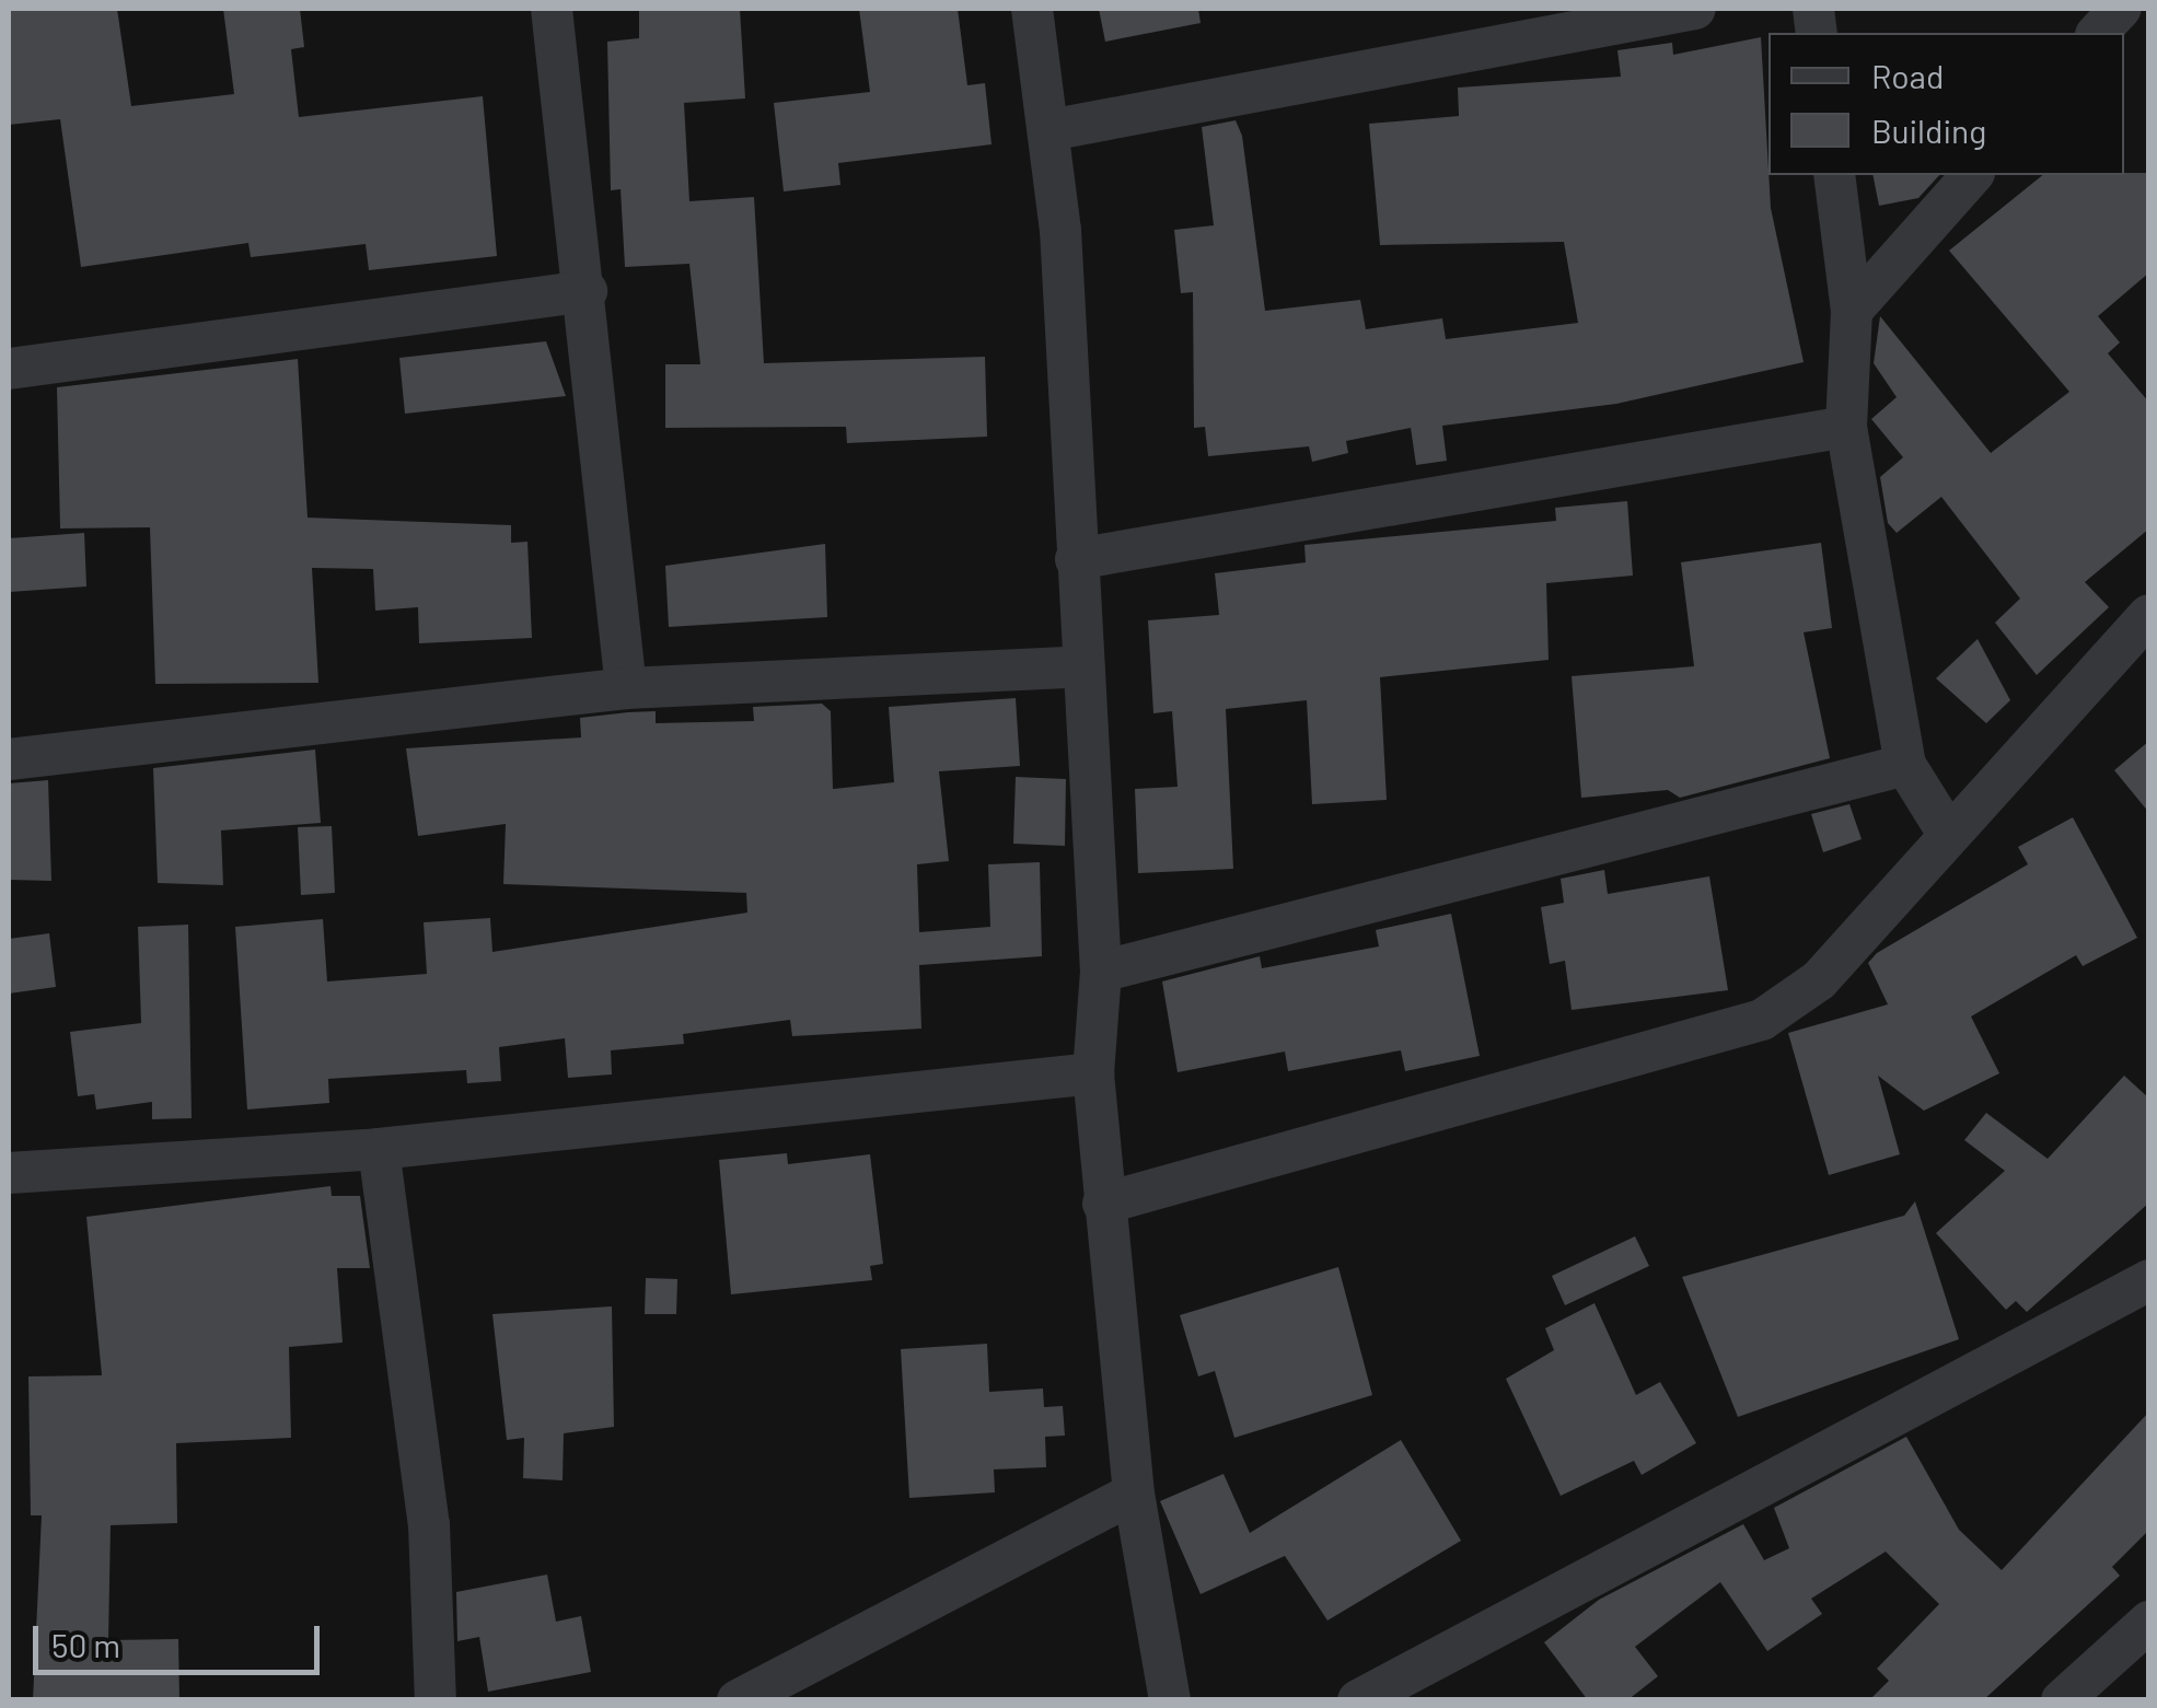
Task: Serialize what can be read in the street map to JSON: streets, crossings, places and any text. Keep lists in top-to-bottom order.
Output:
{
  "legend": ["Road", "Building"],
  "scale_bar": "50 m"
}
